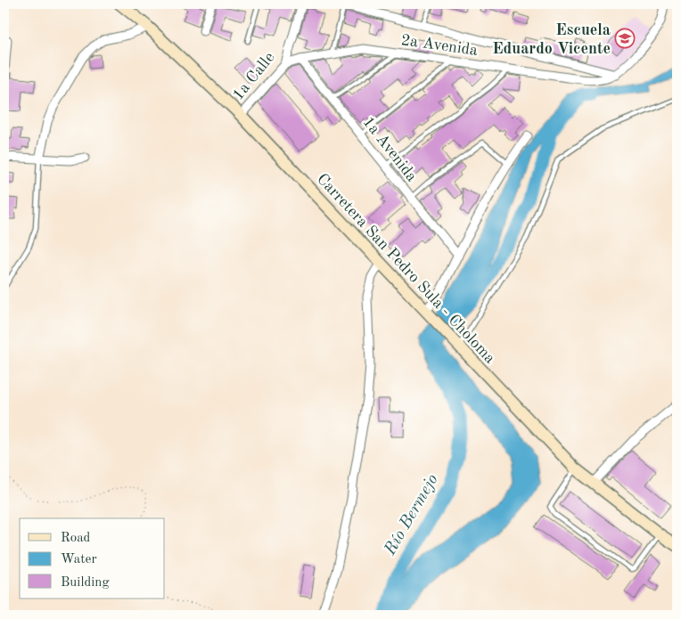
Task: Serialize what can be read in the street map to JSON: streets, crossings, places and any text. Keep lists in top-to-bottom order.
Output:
{
  "streets": {
    "main road": ["Carretera San Pedro Sula - Choloma"],
    "street": ["2a Avenida", "1a Calle", "1a Avenida"]
  },
  "crossings": [
    ["2a Avenida", "1a Calle"],
    ["2a Avenida", "1a Avenida"],
    ["1a Calle", "Carretera San Pedro Sula - Choloma"]
  ],
  "water": ["Río Bermejo"],
  "places": {
    "school or university": ["Escuela Eduardo Vicente"]
  },
  "legend": ["Road", "Water", "Building"]
}
